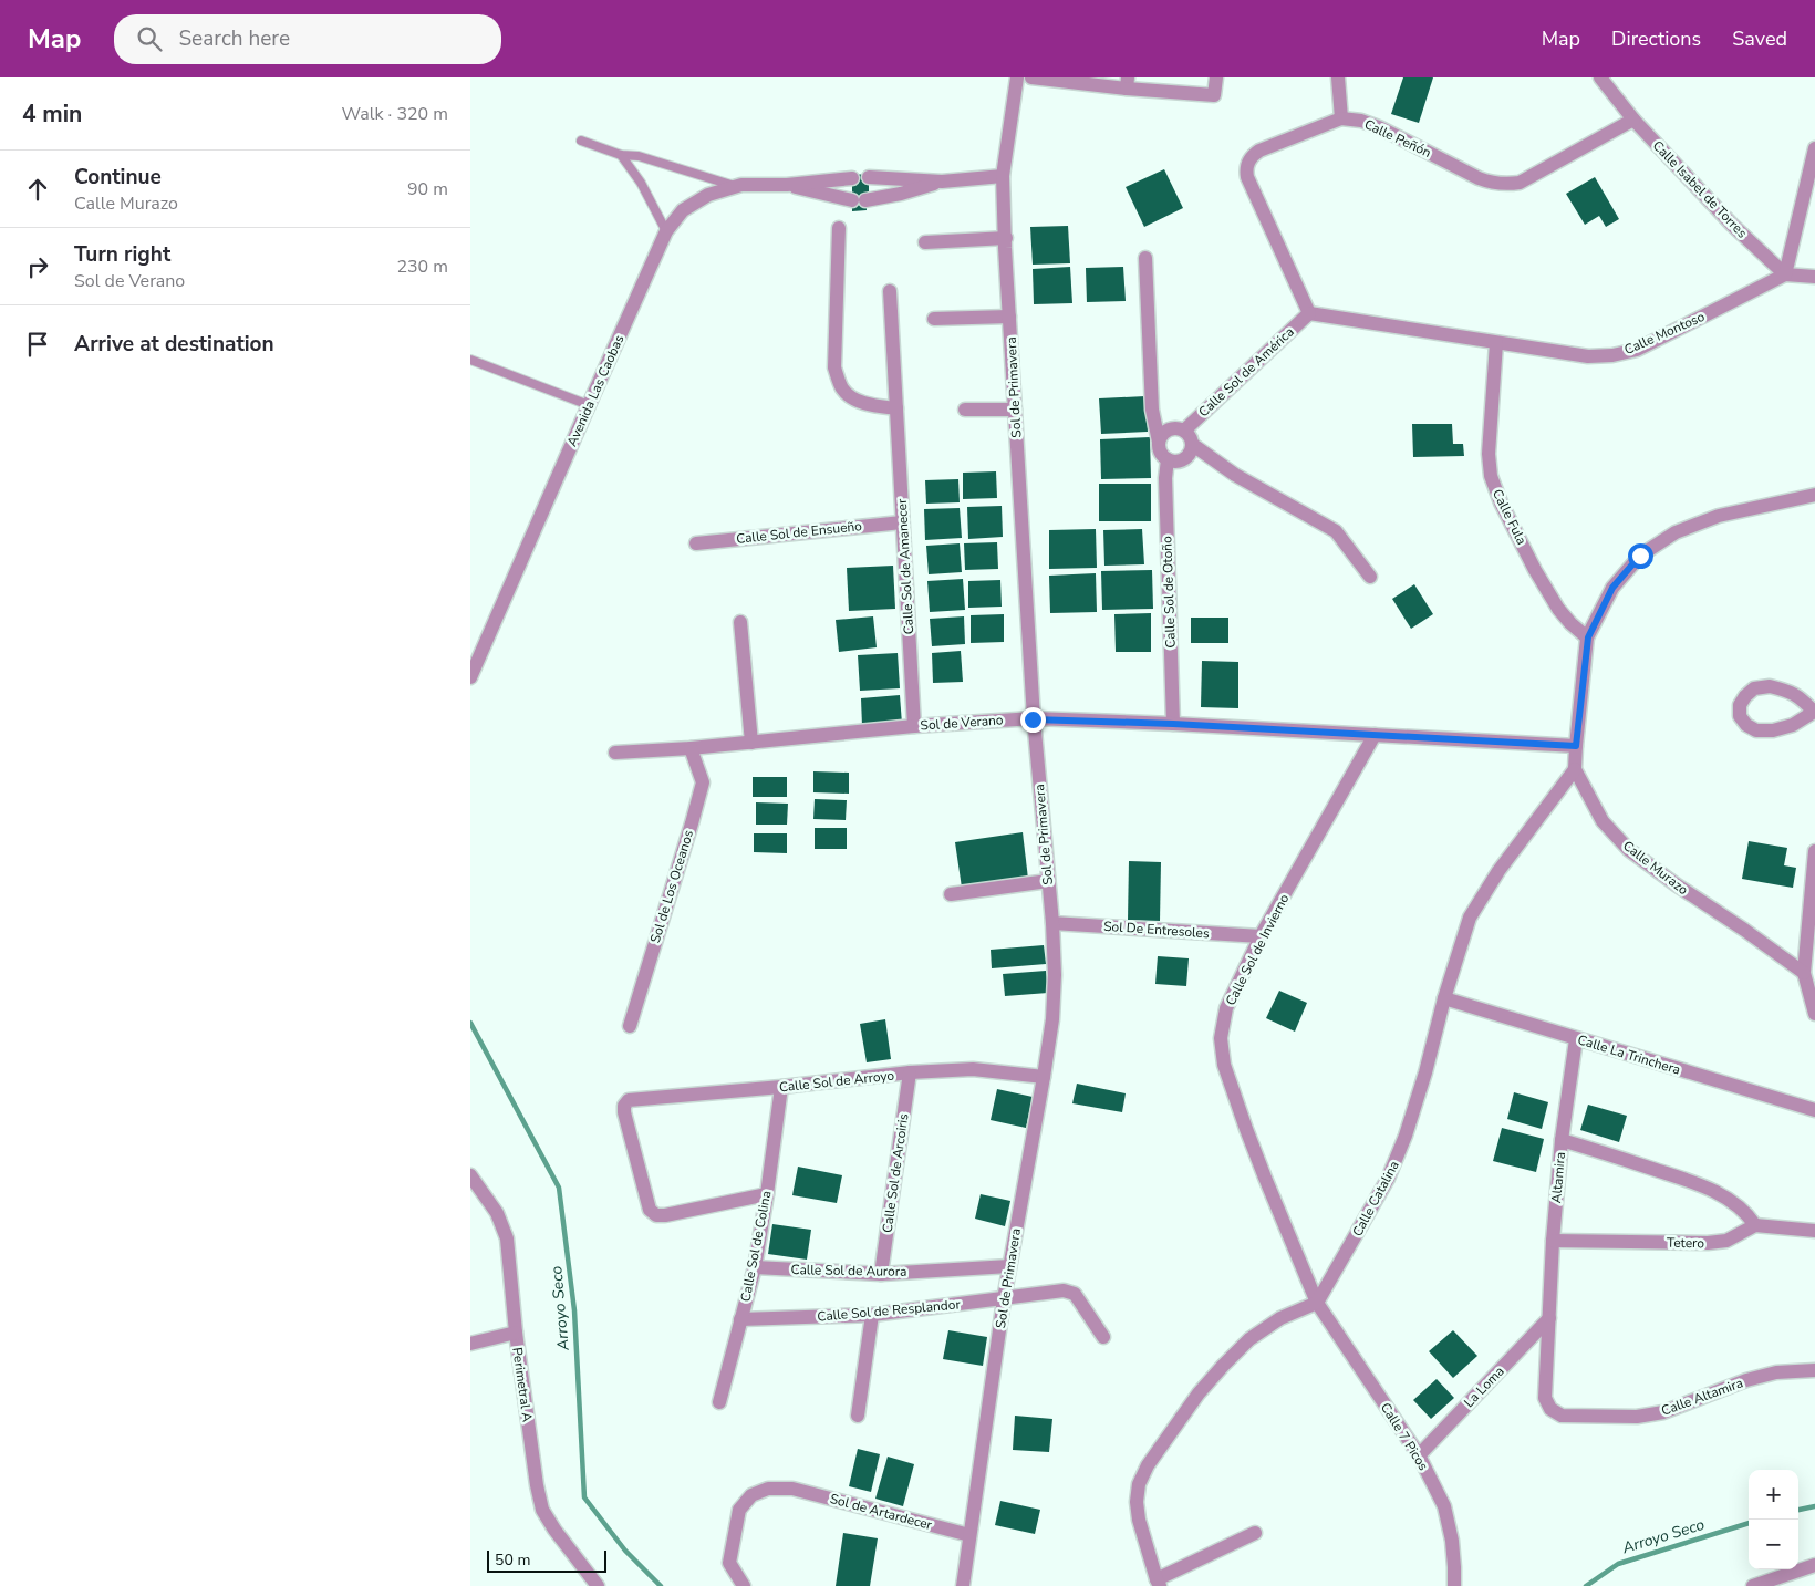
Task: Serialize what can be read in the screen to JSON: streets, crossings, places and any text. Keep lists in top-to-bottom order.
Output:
{
  "streets": {
    "street": [
      "Calle Peñón",
      "Calle Isabel de Torres",
      "Calle Montoso",
      "Calle Sol de América",
      "Sol de Primavera",
      "Avenida Las Caobas",
      "Calle Fula",
      "Calle Sol de Ensueño",
      "Calle Sol de Amanecer",
      "Calle Sol de Otoño",
      "Sol de Verano",
      "Calle Murazo",
      "Sol de Los Oceanos",
      "Sol De Entresoles",
      "Calle Sol de Invierno",
      "Calle La Trinchera",
      "Calle Sol de Arroyo",
      "Calle Sol de Arcoiris",
      "Altamira",
      "Calle Catalina",
      "Tetero",
      "Calle Sol de Colina",
      "Calle Sol de Aurora",
      "Calle Sol de Resplandor",
      "Perimetral A",
      "La Loma",
      "Calle Altamira",
      "Calle 7 Picos",
      "Sol de Artardecer"
    ]
  },
  "crossings": [
    ["Calle Peñón", "Calle Isabel de Torres"],
    ["Calle Isabel de Torres", "Calle Montoso"],
    ["Calle Montoso", "Calle Sol de América"],
    ["Calle Montoso", "Calle Fula"],
    ["Calle Sol de América", "Calle Sol de Otoño"],
    ["Sol de Primavera", "Avenida Las Caobas"],
    ["Sol de Primavera", "Sol de Verano"],
    ["Sol de Primavera", "Sol De Entresoles"],
    ["Sol de Primavera", "Calle Sol de Arroyo"],
    ["Sol de Primavera", "Calle Sol de Aurora"],
    ["Sol de Primavera", "Calle Sol de Resplandor"],
    ["Sol de Primavera", "Sol de Artardecer"],
    ["Calle Sol de Ensueño", "Calle Sol de Amanecer"],
    ["Calle Sol de Amanecer", "Sol de Verano"],
    ["Calle Sol de Otoño", "Sol de Verano"],
    ["Sol de Verano", "Sol de Los Oceanos"],
    ["Sol de Verano", "Calle Sol de Invierno"],
    ["Calle Murazo", "Calle Catalina"],
    ["Sol De Entresoles", "Calle Sol de Invierno"],
    ["Calle Sol de Invierno", "Calle Catalina"],
    ["Calle Sol de Invierno", "Calle 7 Picos"],
    ["Calle La Trinchera", "Altamira"],
    ["Calle La Trinchera", "Calle Catalina"],
    ["Calle Sol de Arroyo", "Calle Sol de Arcoiris"],
    ["Calle Sol de Arroyo", "Calle Sol de Colina"],
    ["Calle Sol de Arcoiris", "Calle Sol de Aurora"],
    ["Altamira", "Tetero"],
    ["Altamira", "La Loma"],
    ["Altamira", "Calle Altamira"],
    ["Calle Catalina", "Calle 7 Picos"],
    ["Calle Sol de Colina", "Calle Sol de Aurora"],
    ["Calle Sol de Colina", "Calle Sol de Resplandor"],
    ["La Loma", "Calle Altamira"],
    ["La Loma", "Calle 7 Picos"]
  ],
  "water": ["Arroyo Seco"],
  "scale_bar": "50 m",
  "page": {
    "header": "Map",
    "search": "Search here",
    "nav": ["Map", "Directions", "Saved"],
    "heading": ["4 min", "Walk · 320 m"],
    "list": [
      ["Continue", "Calle Murazo", "90 m"],
      ["Turn right", "Sol de Verano", "230 m"],
      "Arrive at destination"
    ],
    "map_buttons": ["+", "−"],
    "scale": "50 m"
  }
}
